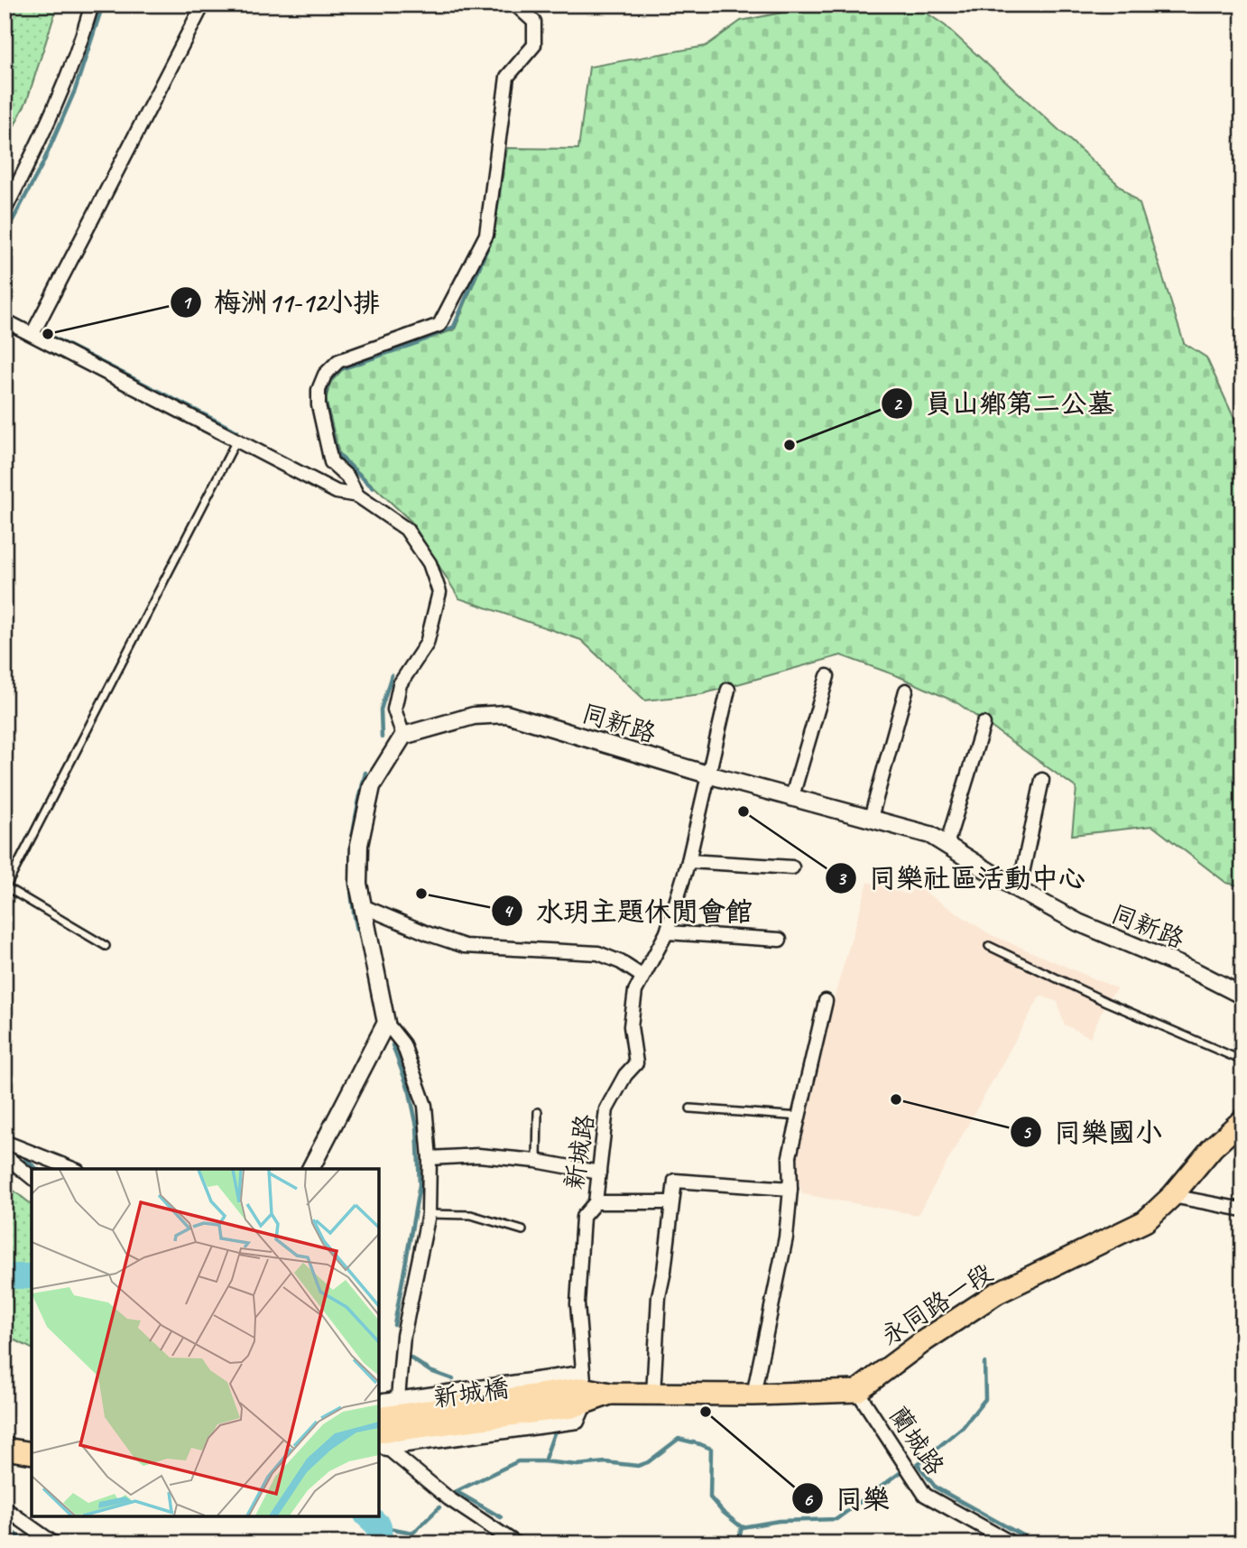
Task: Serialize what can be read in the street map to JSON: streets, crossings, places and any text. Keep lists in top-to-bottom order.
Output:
{
  "streets": {
    "main road": ["永同路一段", "新城橋"],
    "street": ["同新路", "新城路", "蘭城路"]
  },
  "crossings": [
    ["同新路", "新城路"],
    ["新城路", "新城橋"],
    ["永同路一段", "蘭城路"]
  ],
  "places": [
    "梅洲11-12小排",
    "員山鄉第二公墓",
    "同樂社區活動中心",
    "水玥主題休閒會館",
    "同樂國小",
    "同樂"
  ]
}
